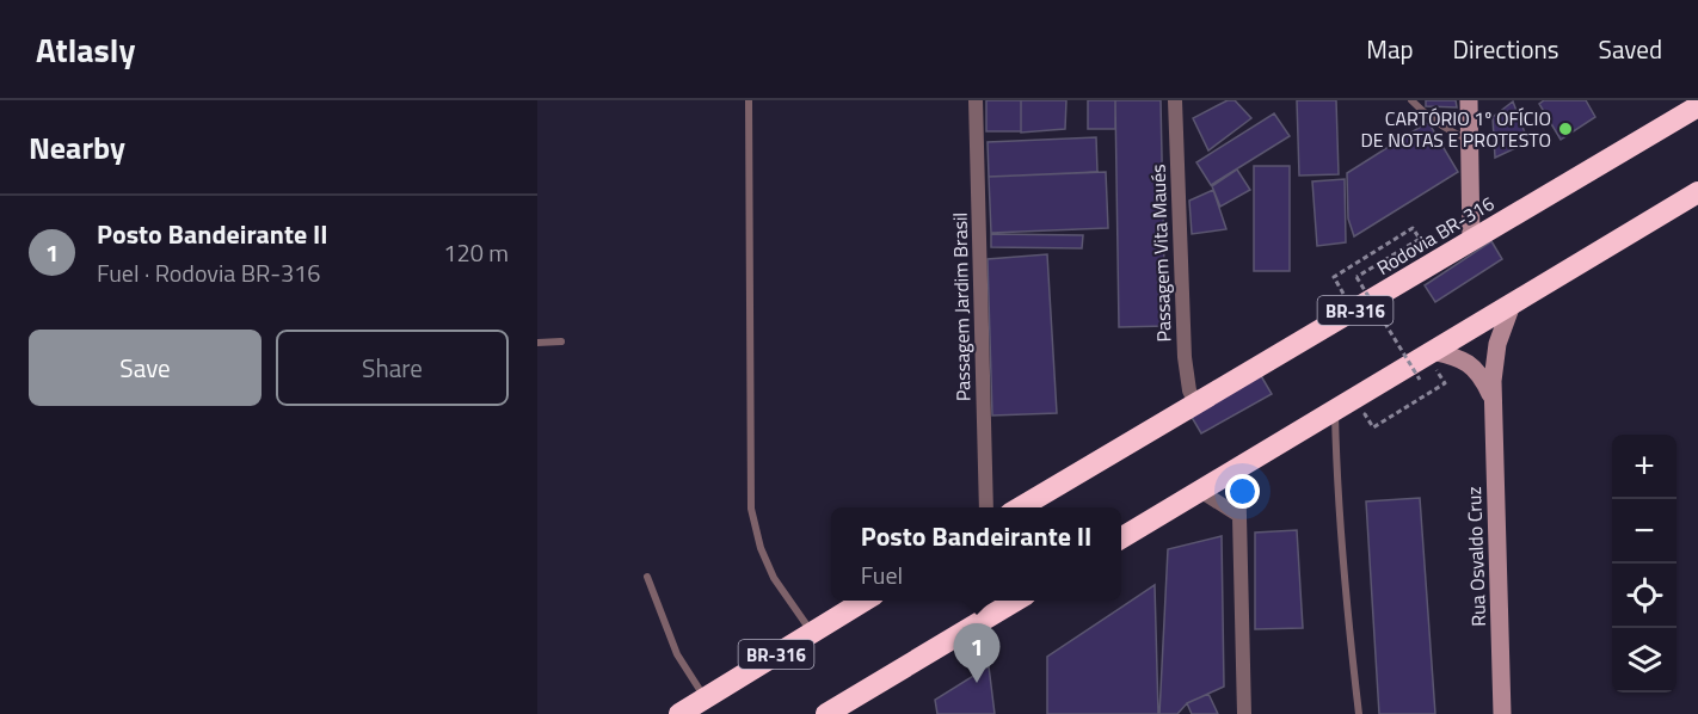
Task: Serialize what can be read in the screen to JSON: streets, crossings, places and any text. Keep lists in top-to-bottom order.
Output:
{
  "streets": {
    "highway": ["Rodovia BR-316", "BR-316"],
    "street": ["Passagem Vita Maués", "Passagem Jardim Brasil", "Rua Osvaldo Cruz"]
  },
  "crossings": [
    ["Rodovia BR-316", "Passagem Vita Maués"]
  ],
  "places": ["CARTÓRIO 1º OFÍCIO DE NOTAS E PROTESTO"],
  "page": {
    "header": "Atlasly",
    "nav": ["Map", "Directions", "Saved"],
    "heading": "Nearby",
    "list": [
      {
        "mark": "1",
        "name": "Posto Bandeirante II",
        "note": "Fuel · Rodovia BR-316",
        "value": "120 m"
      }
    ],
    "buttons": ["Save", "Share"],
    "map_buttons": ["+", "−"],
    "popup": ["Posto Bandeirante II", "Fuel"],
    "pins": "1"
  }
}
